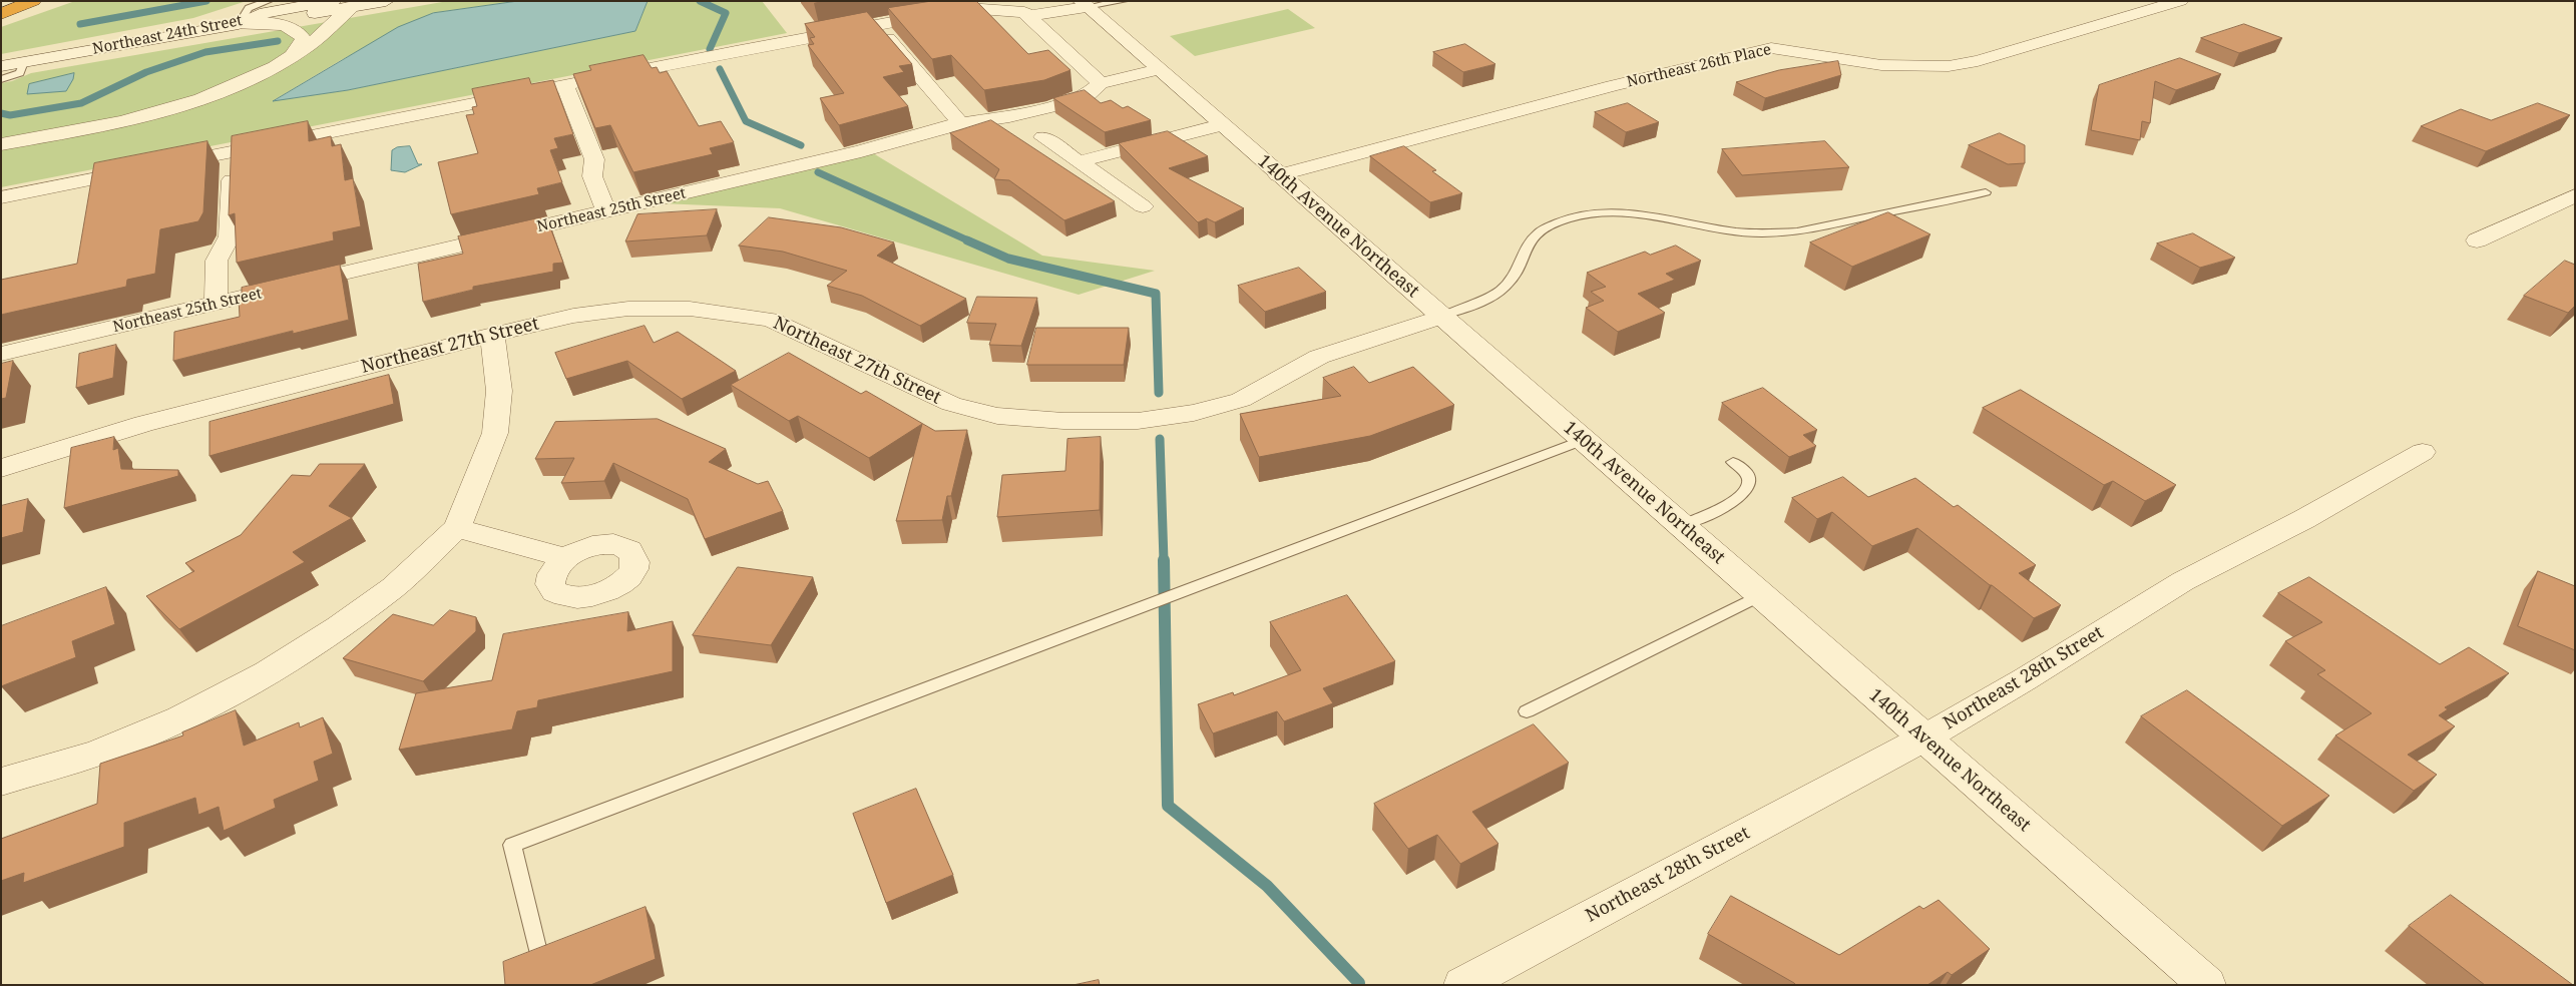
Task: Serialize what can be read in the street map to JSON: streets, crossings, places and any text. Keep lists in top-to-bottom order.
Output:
{
  "streets": {
    "street": [
      "Northeast 24th Street",
      "Northeast 26th Place",
      "Northeast 25th Street",
      "140th Avenue Northeast",
      "Northeast 27th Street",
      "Northeast 28th Street"
    ]
  },
  "crossings": [
    ["Northeast 26th Place", "140th Avenue Northeast"],
    ["Northeast 25th Street", "140th Avenue Northeast"],
    ["140th Avenue Northeast", "Northeast 27th Street"],
    ["140th Avenue Northeast", "Northeast 28th Street"]
  ]
}
